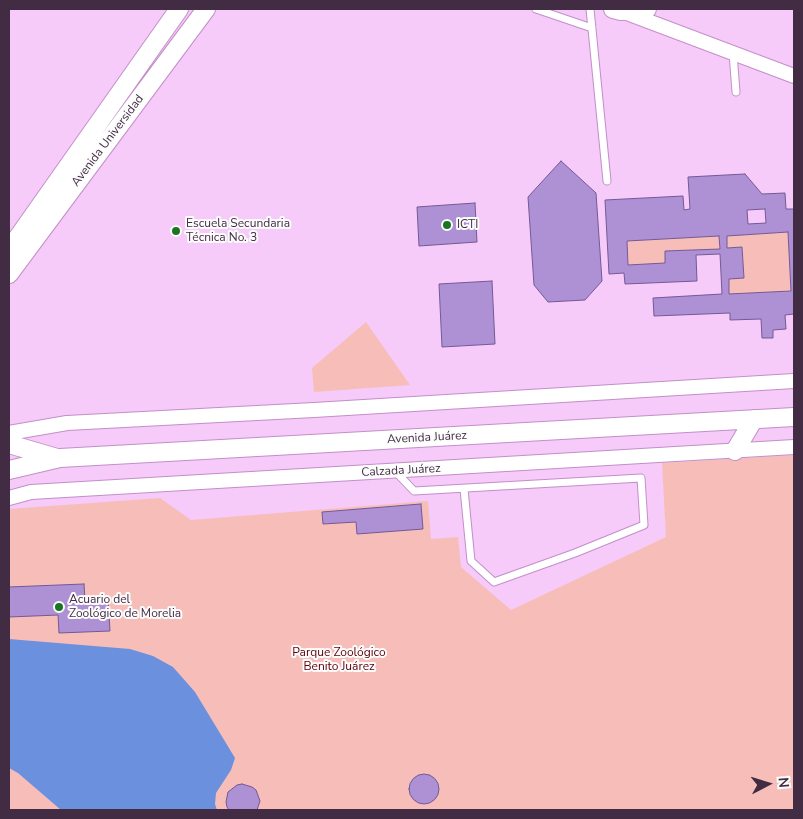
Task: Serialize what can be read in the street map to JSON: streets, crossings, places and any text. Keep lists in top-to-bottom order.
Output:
{
  "streets": {
    "street": ["Avenida Universidad", "Avenida Juárez", "Calzada Juárez"]
  },
  "parks": ["Parque Zoológico Benito Juárez"],
  "places": ["ICTI", "Escuela Secundaria Técnica No. 3", "Acuario del Zoológico de Morelia"],
  "north": "right"
}
